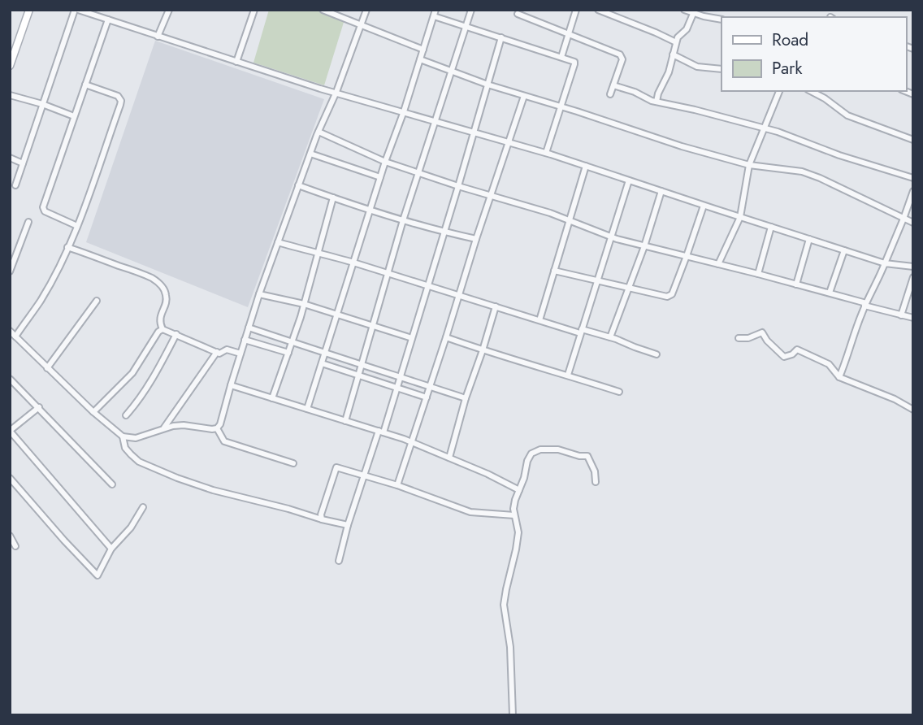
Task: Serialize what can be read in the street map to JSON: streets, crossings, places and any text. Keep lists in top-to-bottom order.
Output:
{
  "legend": ["Road", "Park"]
}
